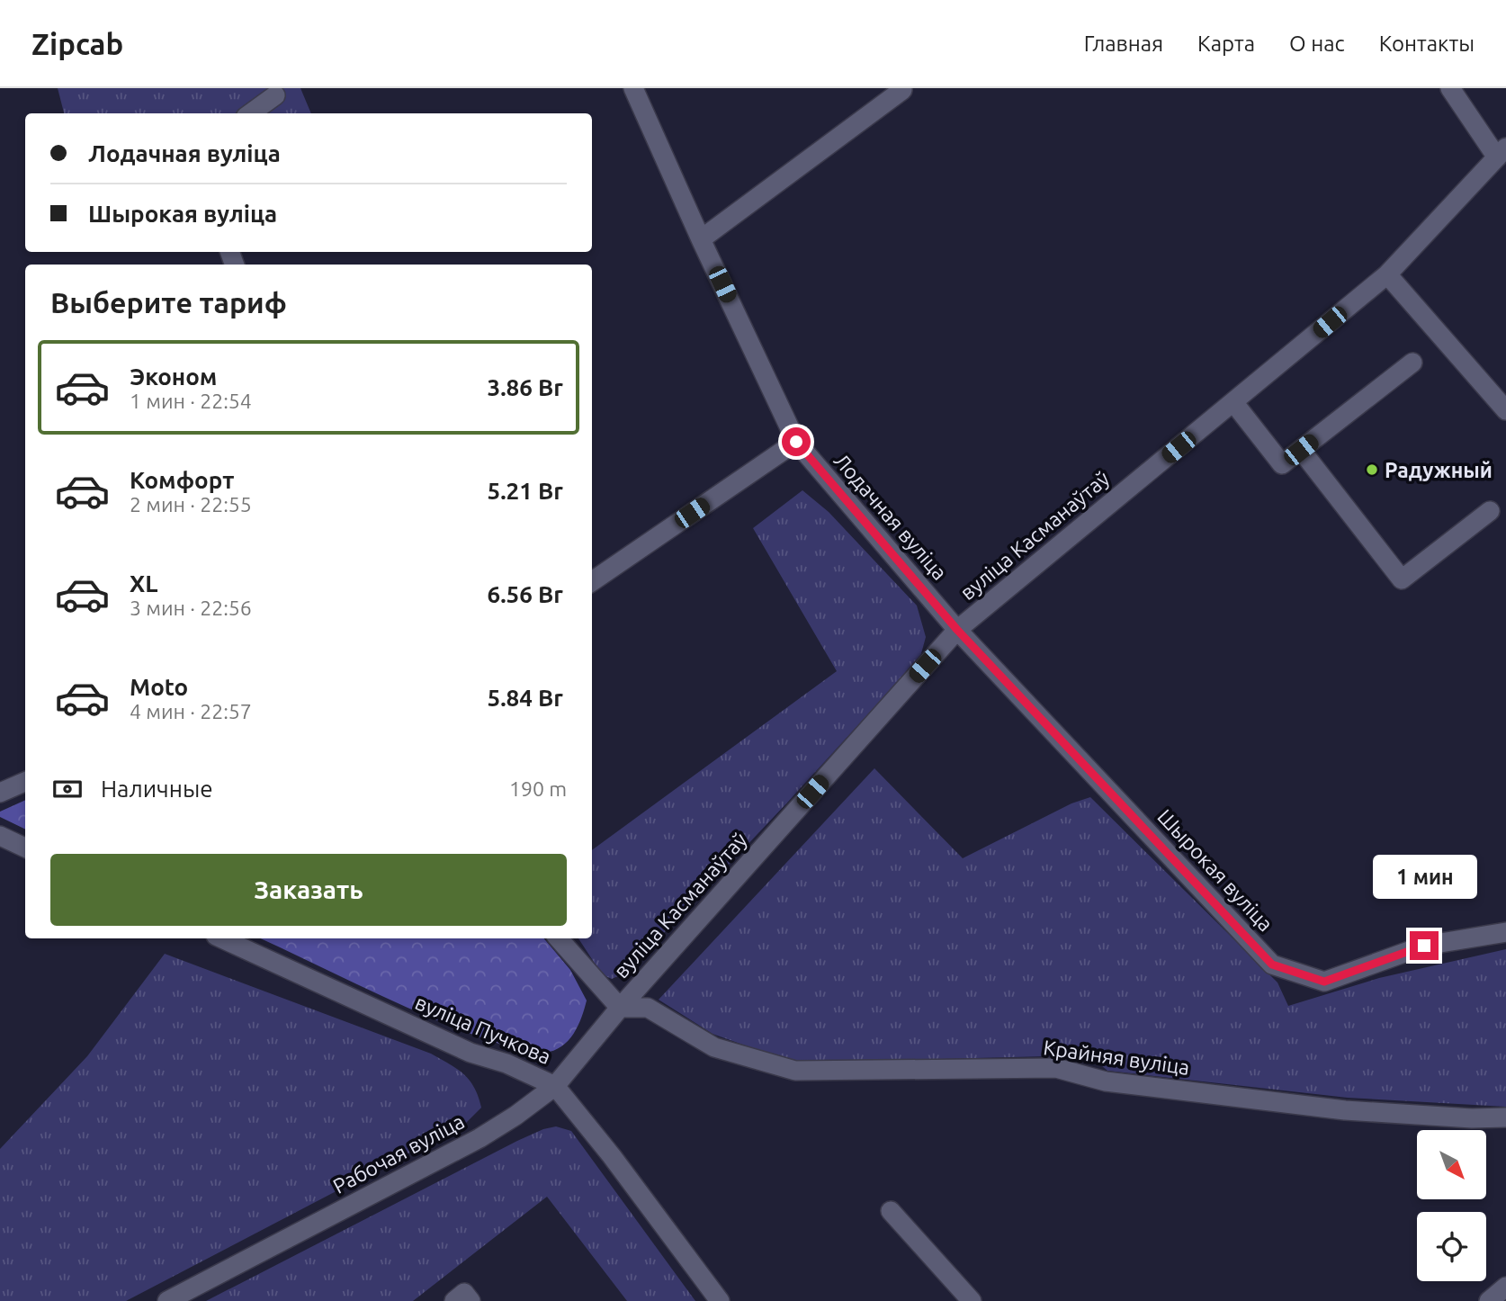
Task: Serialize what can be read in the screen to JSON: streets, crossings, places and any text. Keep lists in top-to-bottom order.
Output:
{
  "streets": {
    "street": [
      "Лодачная вуліца",
      "вуліца Касманаўтаў",
      "Шырокая вуліца",
      "вуліца Пучкова",
      "Крайняя вуліца",
      "Рабочая вуліца"
    ]
  },
  "crossings": [
    ["Лодачная вуліца", "вуліца Касманаўтаў"],
    ["Лодачная вуліца", "Шырокая вуліца"],
    ["вуліца Касманаўтаў", "Шырокая вуліца"],
    ["вуліца Касманаўтаў", "Крайняя вуліца"],
    ["вуліца Касманаўтаў", "Рабочая вуліца"],
    ["вуліца Пучкова", "Рабочая вуліца"],
    ["Крайняя вуліца", "Рабочая вуліца"]
  ],
  "places": ["Радужный"],
  "north": "bottom right",
  "page": {
    "header": "Zipcab",
    "nav": [
      "Главная",
      "Карта",
      "О нас",
      "Контакты"
    ],
    "banner": ["Лодачная вуліца", "Шырокая вуліца"],
    "heading": "Выберите тариф",
    "list": [
      {
        "name": "Эконом",
        "note": "1 мин · 22:54",
        "value": "3.86 Br"
      },
      {
        "name": "Комфорт",
        "note": "2 мин · 22:55",
        "value": "5.21 Br"
      },
      {
        "name": "XL",
        "note": "3 мин · 22:56",
        "value": "6.56 Br"
      },
      {
        "name": "Moto",
        "note": "4 мин · 22:57",
        "value": "5.84 Br"
      }
    ],
    "pay": ["Наличные", "190 m"],
    "buttons": "Заказать",
    "bubble": "1 мин"
  }
}
